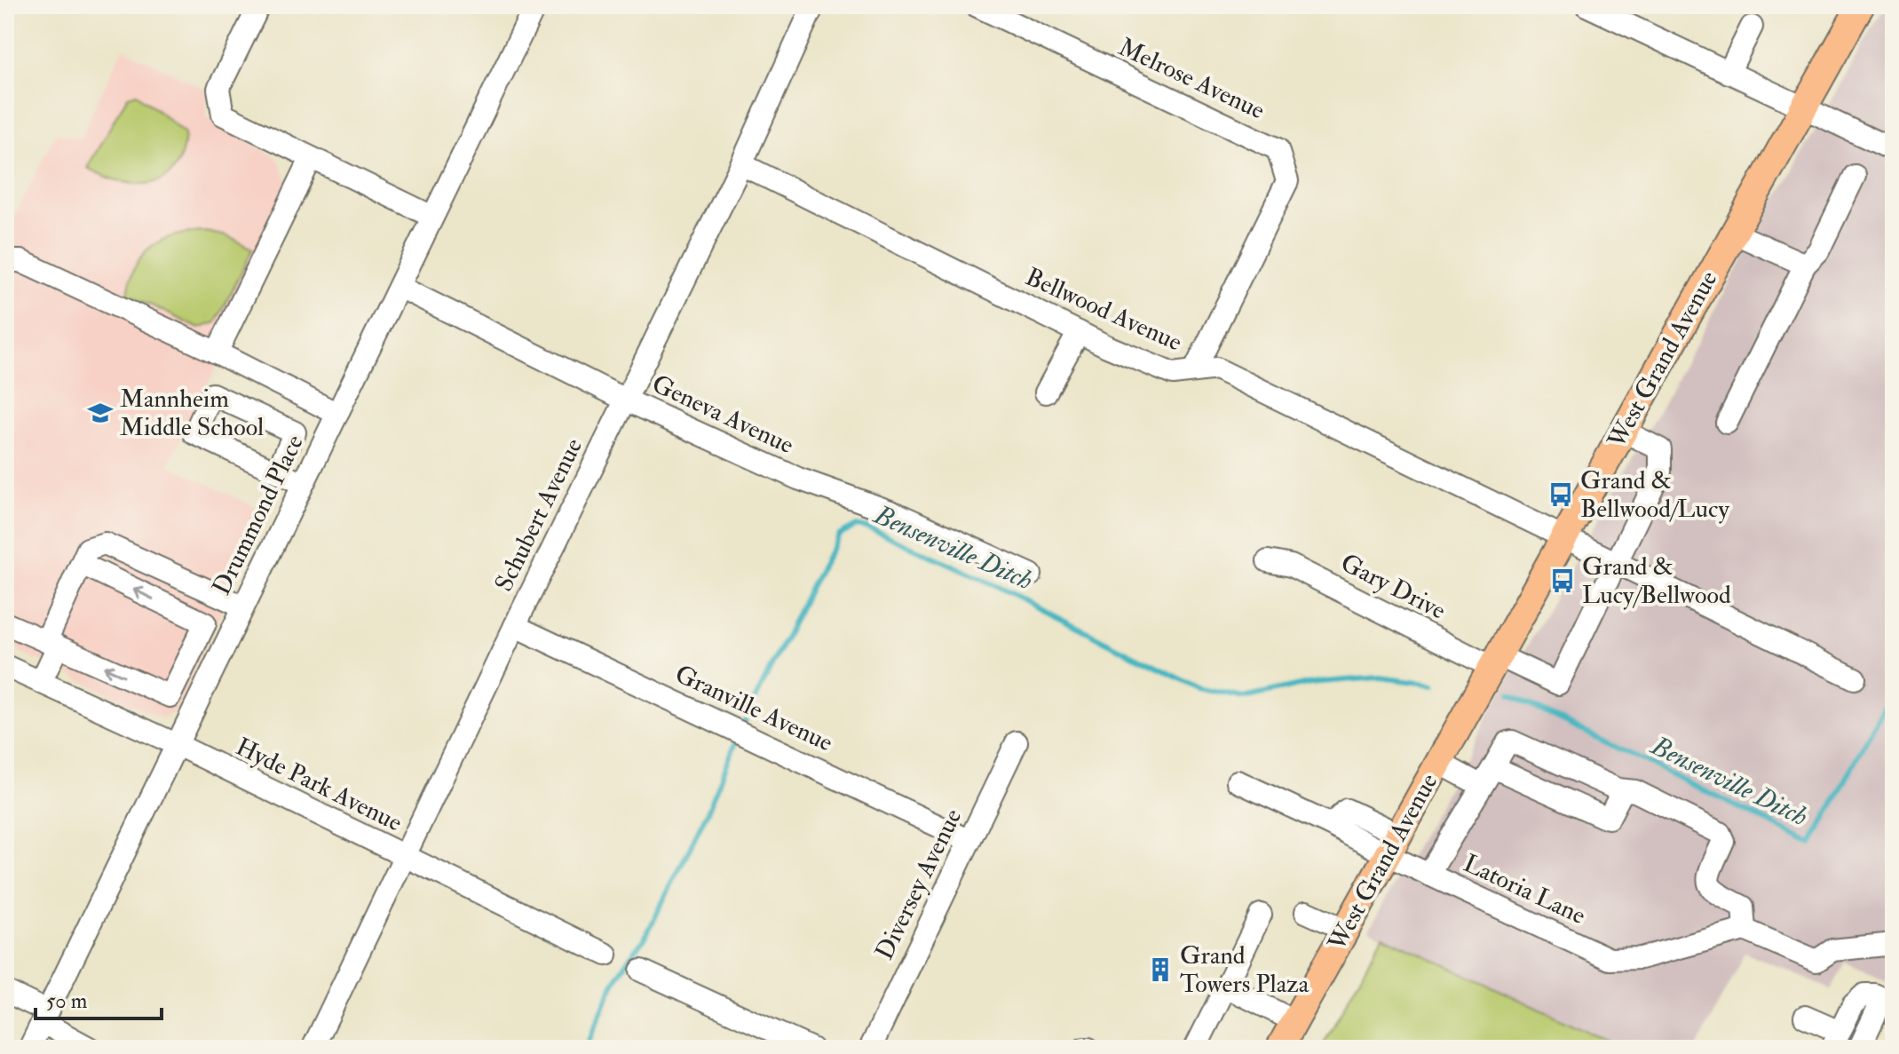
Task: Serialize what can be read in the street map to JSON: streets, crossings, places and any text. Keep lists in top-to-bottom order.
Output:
{
  "streets": {
    "main road": ["West Grand Avenue"],
    "street": [
      "Melrose Avenue",
      "Bellwood Avenue",
      "Geneva Avenue",
      "Drummond Place",
      "Schubert Avenue",
      "Gary Drive",
      "Granville Avenue",
      "Hyde Park Avenue",
      "Diversey Avenue",
      "Latoria Lane"
    ]
  },
  "crossings": [
    ["Melrose Avenue", "Bellwood Avenue"],
    ["Bellwood Avenue", "West Grand Avenue"],
    ["Bellwood Avenue", "Schubert Avenue"],
    ["Bellwood Avenue", "Gary Drive"],
    ["West Grand Avenue", "Gary Drive"],
    ["West Grand Avenue", "Latoria Lane"],
    ["Geneva Avenue", "Drummond Place"],
    ["Geneva Avenue", "Schubert Avenue"],
    ["Drummond Place", "Hyde Park Avenue"],
    ["Schubert Avenue", "Granville Avenue"],
    ["Schubert Avenue", "Hyde Park Avenue"],
    ["Granville Avenue", "Diversey Avenue"]
  ],
  "water": ["Bensenville Ditch"],
  "places": {
    "school or university": ["Mannheim Middle School"],
    "bus stop": ["Grand & Bellwood/Lucy", "Grand & Lucy/Bellwood"],
    "building": ["Grand Towers Plaza"]
  },
  "scale_bar": "50 m"
}
